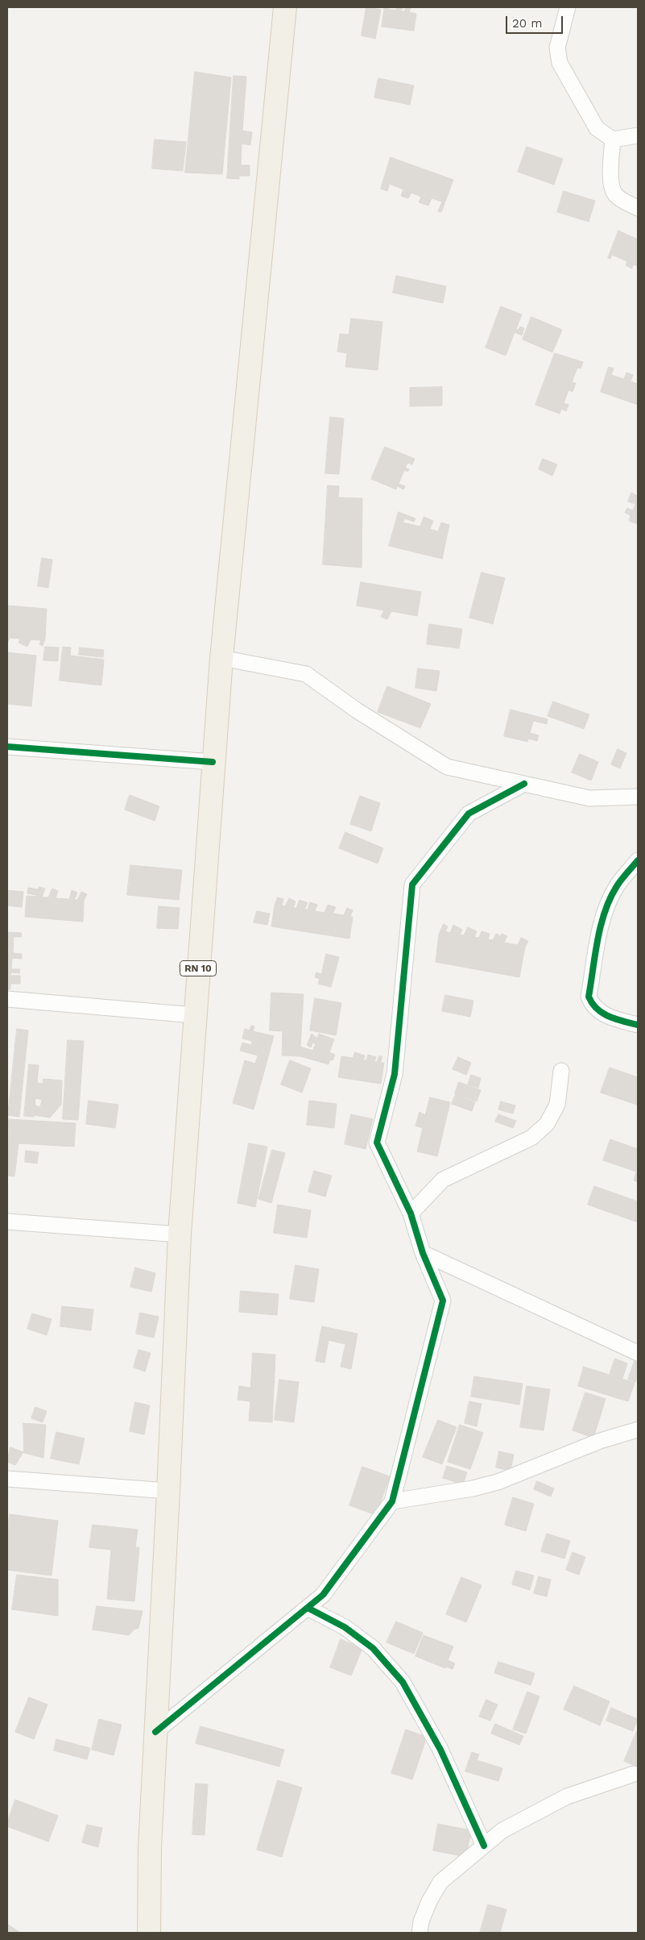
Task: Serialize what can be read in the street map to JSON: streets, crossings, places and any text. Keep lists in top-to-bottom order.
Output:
{
  "streets": {
    "main road": ["RN 10"]
  },
  "scale_bar": "20 m"
}
